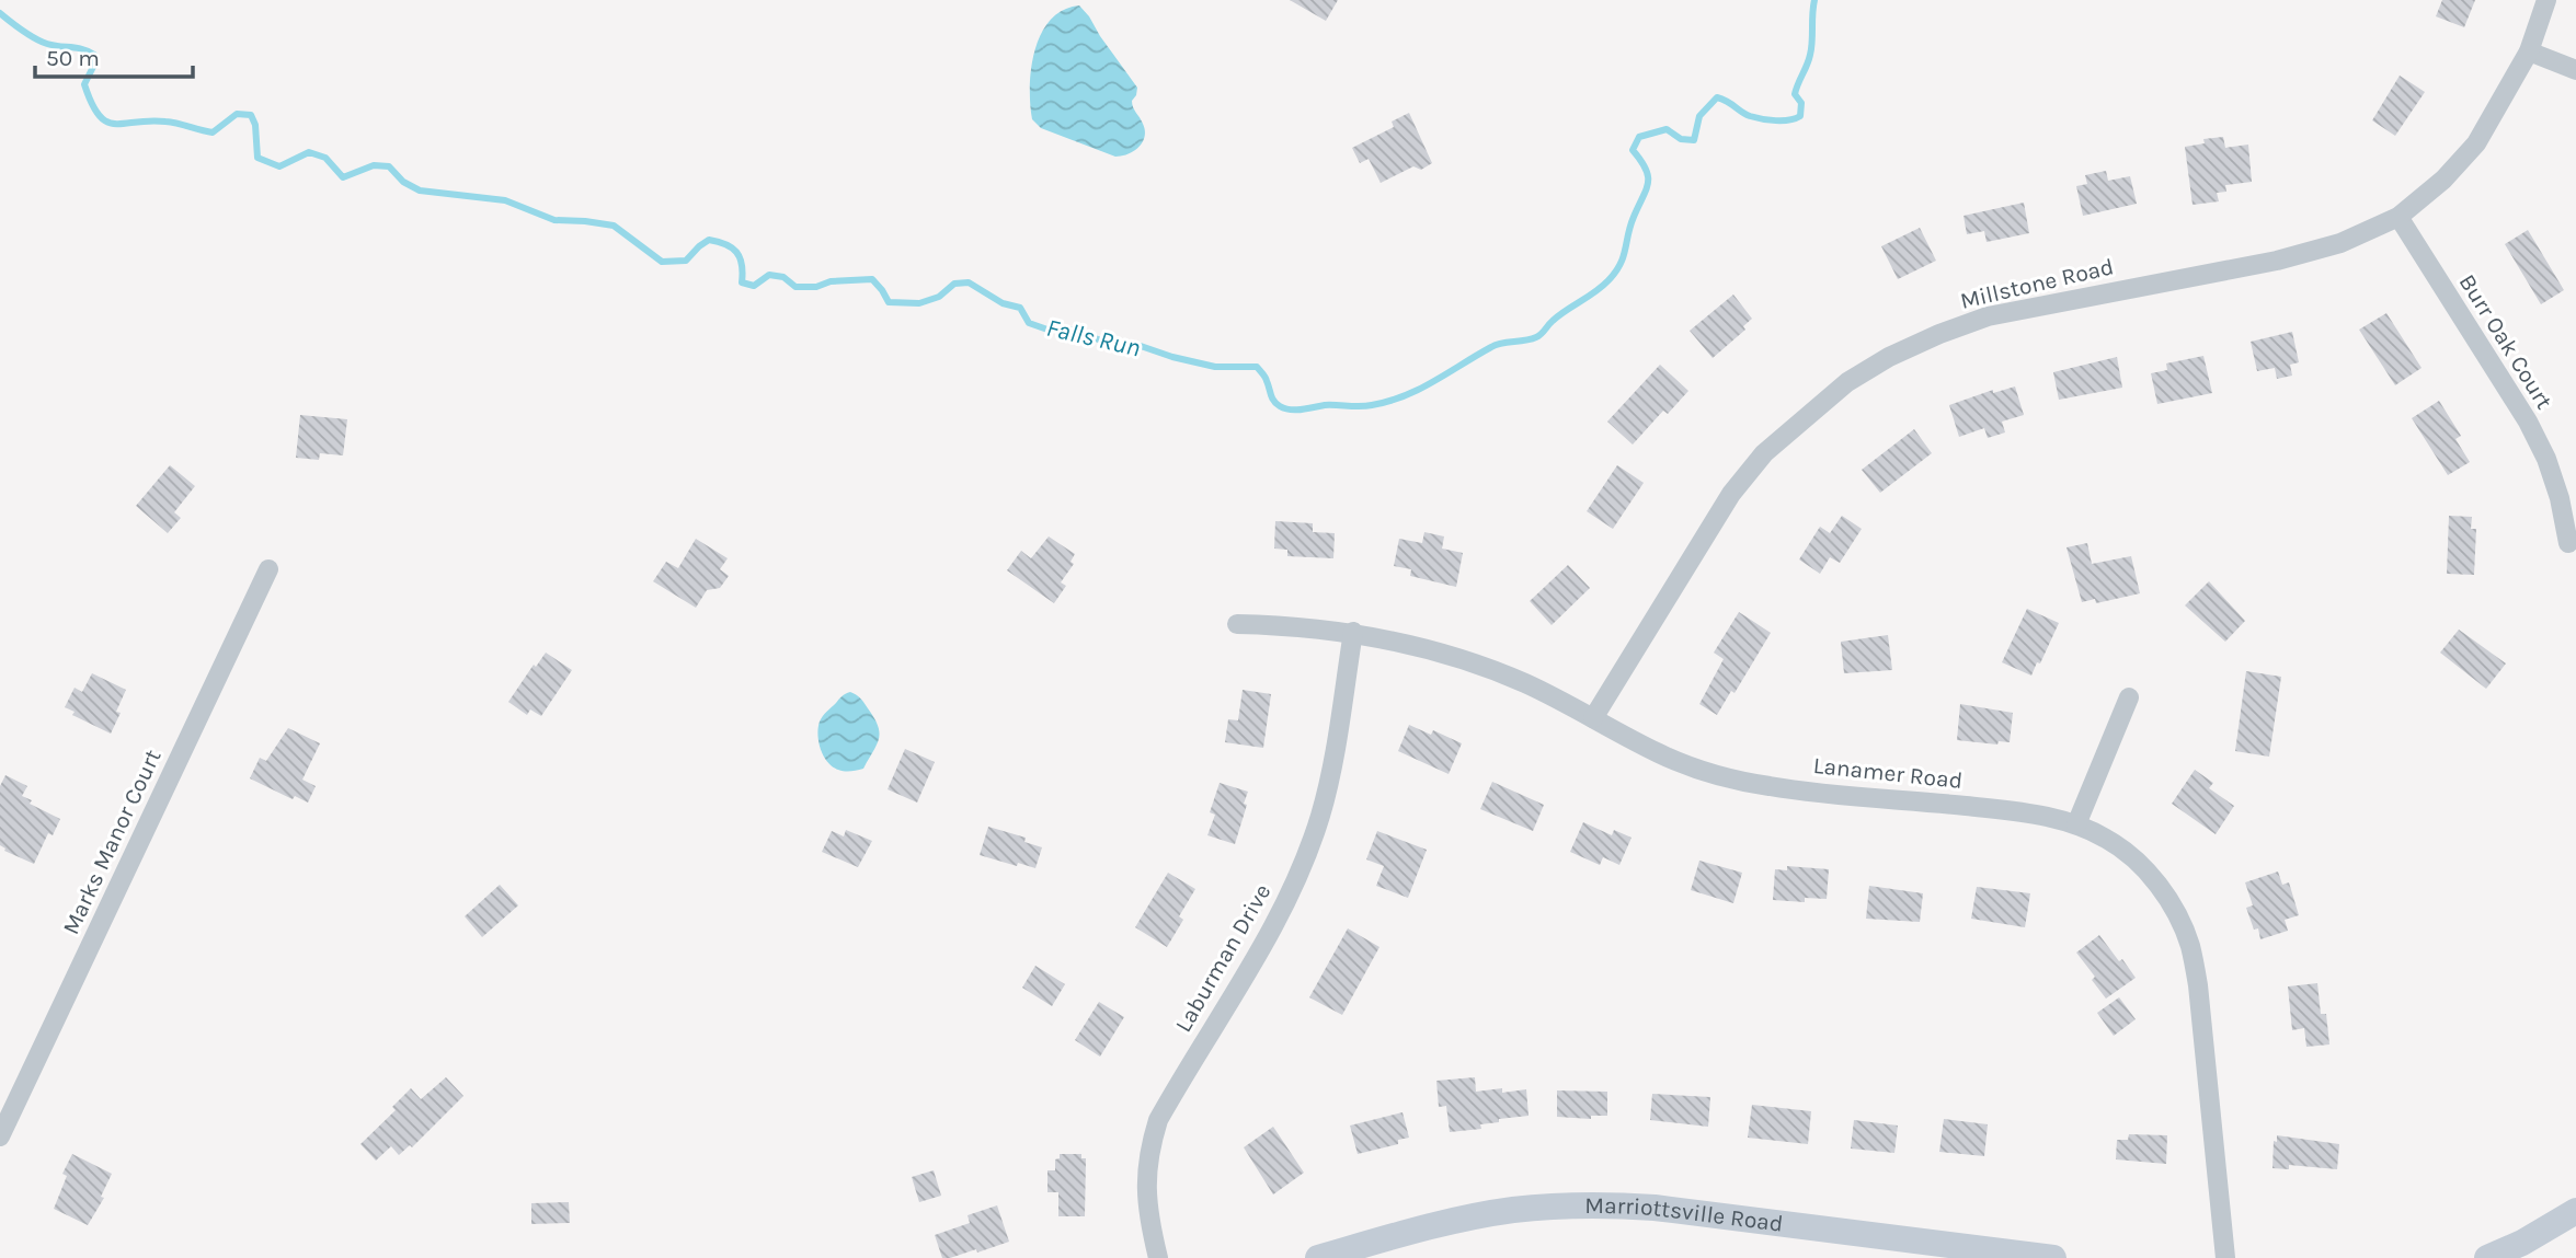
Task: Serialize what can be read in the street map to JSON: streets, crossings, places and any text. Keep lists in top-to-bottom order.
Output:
{
  "streets": {
    "main road": ["Marriottsville Road"],
    "street": [
      "Millstone Road",
      "Burr Oak Court",
      "Lanamer Road",
      "Marks Manor Court",
      "Laburman Drive"
    ]
  },
  "crossings": [
    ["Millstone Road", "Burr Oak Court"],
    ["Millstone Road", "Lanamer Road"],
    ["Lanamer Road", "Laburman Drive"]
  ],
  "water": ["Falls Run"],
  "scale_bar": "50 m"
}
